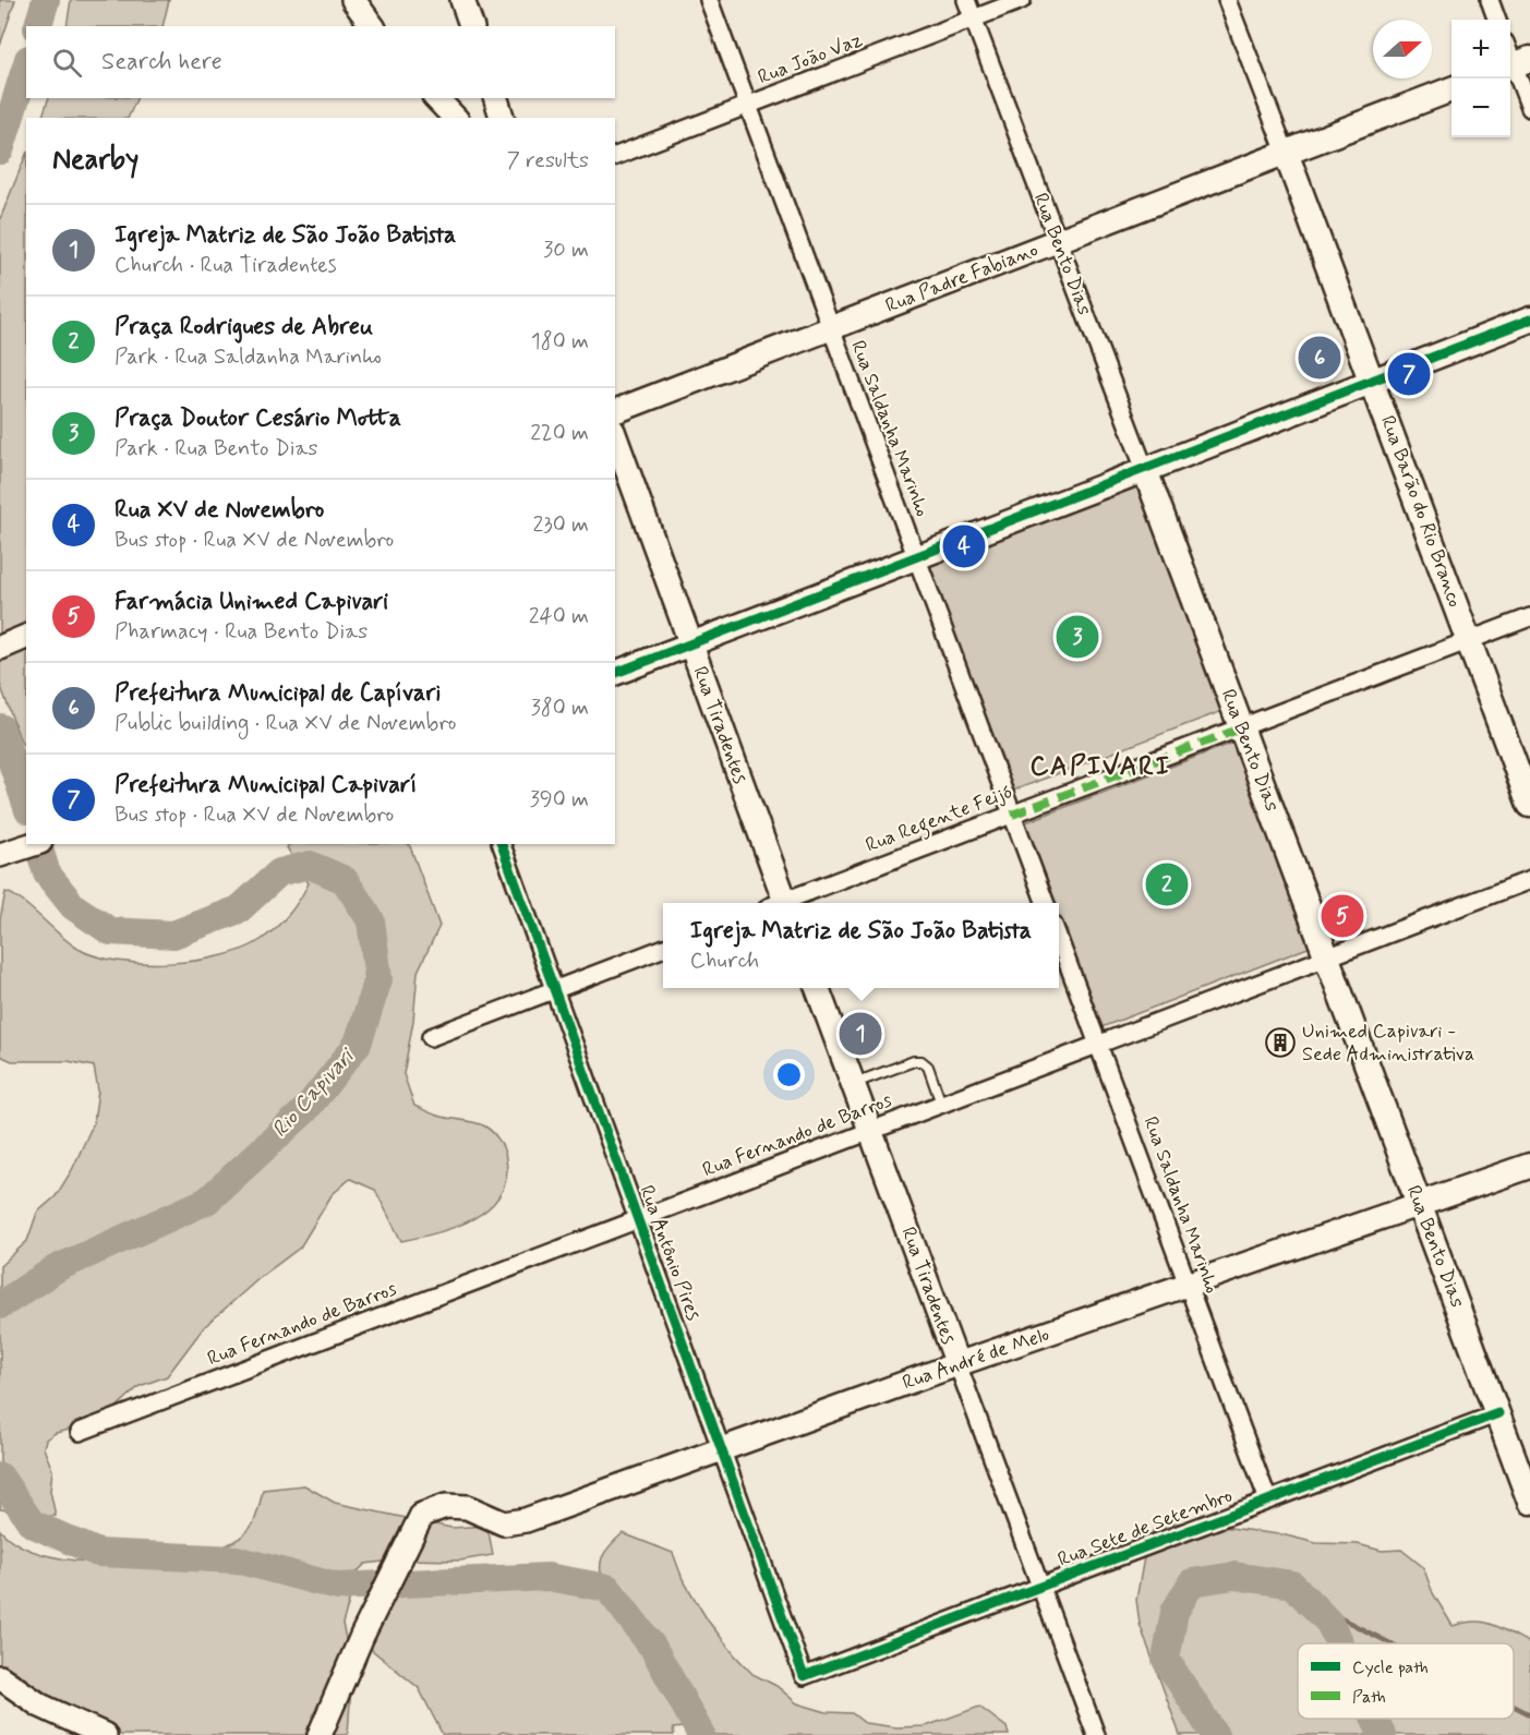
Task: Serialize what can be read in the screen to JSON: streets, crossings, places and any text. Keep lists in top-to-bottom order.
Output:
{
  "streets": {
    "main road": [
      "Rua Bento Dias",
      "Rua Padre Fabiano",
      "Rua Barão do Rio Branco",
      "Rua André de Melo"
    ],
    "street": [
      "Rua João Vaz",
      "Rua Saldanha Marinho",
      "Rua Tiradentes",
      "Rua Regente Feijó",
      "Rua Fernando de Barros",
      "Rua Antônio Pires",
      "Rua Sete de Setembro"
    ]
  },
  "crossings": [
    ["Rua João Vaz", "Rua Bento Dias"],
    ["Rua João Vaz", "Rua Saldanha Marinho"],
    ["Rua Bento Dias", "Rua Padre Fabiano"],
    ["Rua Bento Dias", "Rua Regente Feijó"],
    ["Rua Bento Dias", "Rua Fernando de Barros"],
    ["Rua Bento Dias", "Rua André de Melo"],
    ["Rua Bento Dias", "Rua Sete de Setembro"],
    ["Rua Padre Fabiano", "Rua Saldanha Marinho"],
    ["Rua Padre Fabiano", "Rua Barão do Rio Branco"],
    ["Rua Saldanha Marinho", "Rua Regente Feijó"],
    ["Rua Saldanha Marinho", "Rua Fernando de Barros"],
    ["Rua Saldanha Marinho", "Rua André de Melo"],
    ["Rua Saldanha Marinho", "Rua Sete de Setembro"],
    ["Rua Barão do Rio Branco", "Rua Regente Feijó"],
    ["Rua Tiradentes", "Rua Fernando de Barros"],
    ["Rua Tiradentes", "Rua André de Melo"],
    ["Rua Tiradentes", "Rua Sete de Setembro"],
    ["Rua Fernando de Barros", "Rua Antônio Pires"],
    ["Rua Antônio Pires", "Rua André de Melo"],
    ["Rua Antônio Pires", "Rua Sete de Setembro"]
  ],
  "districts": ["CAPIVARI"],
  "water": ["Rio Capivari"],
  "places": {
    "building": ["Unimed Capivari - Sede Administrativa"]
  },
  "legend": ["Cycle path", "Path"],
  "north": "right",
  "page": {
    "map_buttons": ["+", "−"],
    "search": "Search here",
    "heading": ["Nearby", "7 results"],
    "list": [
      {
        "mark": "1",
        "name": "Igreja Matriz de São João Batista",
        "note": "Church · Rua Tiradentes",
        "value": "30 m"
      },
      {
        "mark": "2",
        "name": "Praça Rodrigues de Abreu",
        "note": "Park · Rua Saldanha Marinho",
        "value": "180 m"
      },
      {
        "mark": "3",
        "name": "Praça Doutor Cesário Motta",
        "note": "Park · Rua Bento Dias",
        "value": "220 m"
      },
      {
        "mark": "4",
        "name": "Rua XV de Novembro",
        "note": "Bus stop · Rua XV de Novembro",
        "value": "230 m"
      },
      {
        "mark": "5",
        "name": "Farmácia Unimed Capivari",
        "note": "Pharmacy · Rua Bento Dias",
        "value": "240 m"
      },
      {
        "mark": "6",
        "name": "Prefeitura Municipal de Capívari",
        "note": "Public building · Rua XV de Novembro",
        "value": "380 m"
      },
      {
        "mark": "7",
        "name": "Prefeitura Municipal Capivarí",
        "note": "Bus stop · Rua XV de Novembro",
        "value": "390 m"
      }
    ],
    "pins": [
      "6",
      "7",
      "4",
      "3",
      "2",
      "5",
      "1"
    ],
    "popup": ["Igreja Matriz de São João Batista", "Church"]
  }
}
